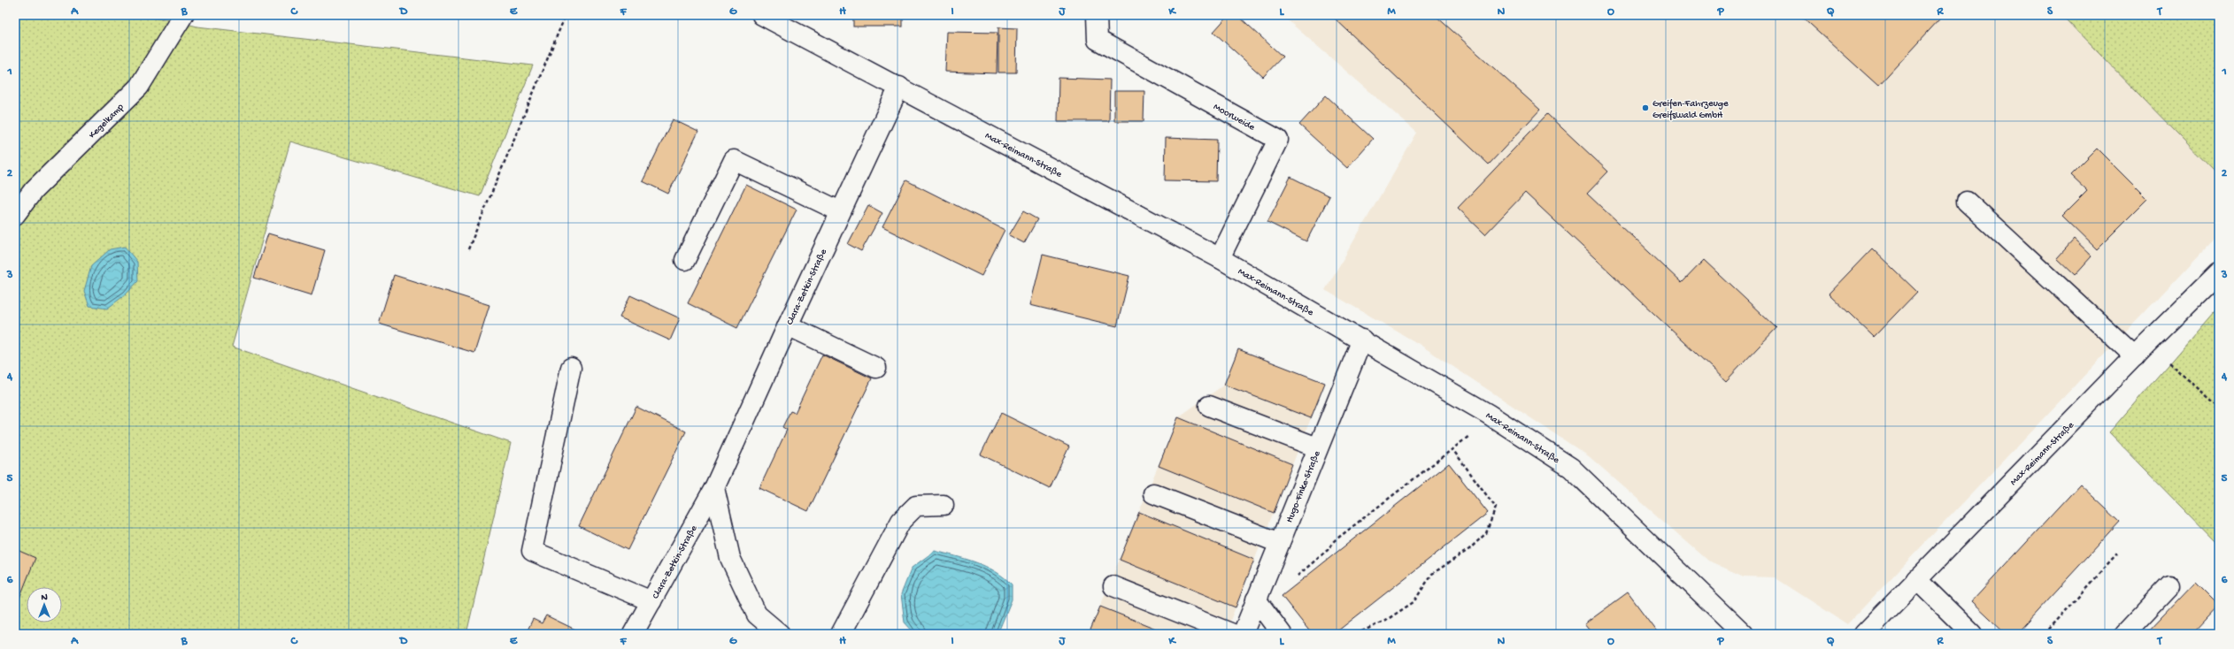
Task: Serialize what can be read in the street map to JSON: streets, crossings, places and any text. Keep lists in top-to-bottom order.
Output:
{
  "streets": {
    "street": [
      "Moorweide",
      "Kegelkamp",
      "Max-Reimann-Straße",
      "Clara-Zetkin-Straße",
      "Hugo-Finke-Straße"
    ]
  },
  "crossings": [
    ["Moorweide", "Max-Reimann-Straße"],
    ["Max-Reimann-Straße", "Clara-Zetkin-Straße"],
    ["Max-Reimann-Straße", "Hugo-Finke-Straße"]
  ],
  "places": ["Greifen-Fahrzeuge Greifswald GmbH"],
  "north": "top",
  "grid": {
    "columns": [
      "A",
      "B",
      "C",
      "D",
      "E",
      "F",
      "G",
      "H",
      "I",
      "J",
      "K",
      "L",
      "M",
      "N",
      "O",
      "P",
      "Q",
      "R",
      "S",
      "T"
    ],
    "rows": [
      "1",
      "2",
      "3",
      "4",
      "5",
      "6"
    ]
  }
}
